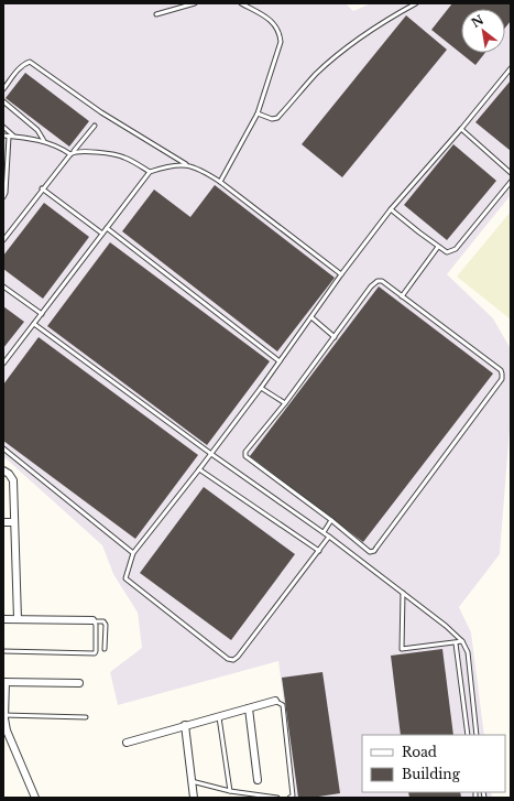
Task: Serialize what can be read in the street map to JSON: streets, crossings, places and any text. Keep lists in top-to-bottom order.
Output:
{
  "legend": ["Road", "Building"],
  "north": "top left"
}
